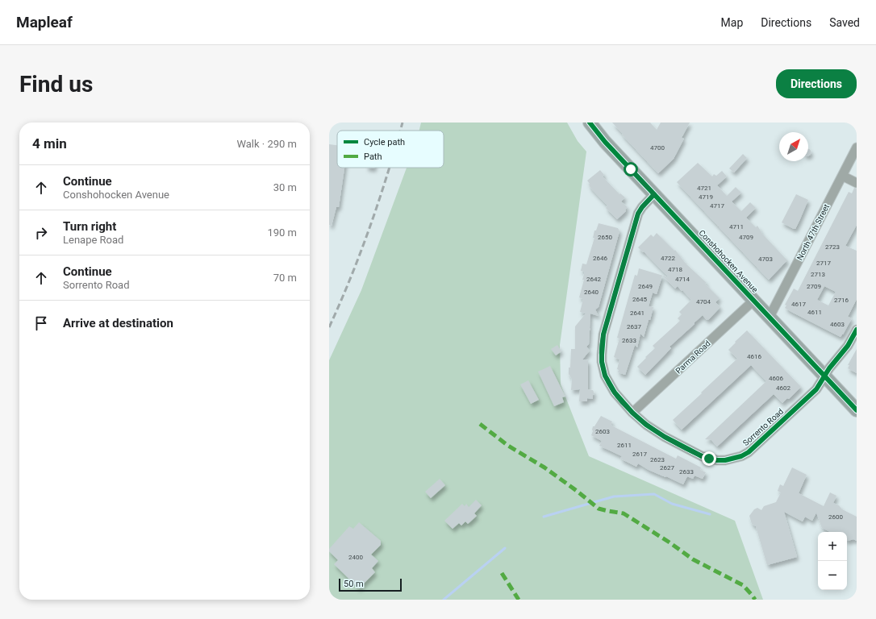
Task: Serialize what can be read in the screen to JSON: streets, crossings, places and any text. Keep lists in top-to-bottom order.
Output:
{
  "streets": {
    "main road": ["Conshohocken Avenue"],
    "street": ["North 47th Street", "Parma Road", "Sorrento Road"]
  },
  "crossings": [
    ["North 47th Street", "Conshohocken Avenue"],
    ["Conshohocken Avenue", "Parma Road"],
    ["Conshohocken Avenue", "Sorrento Road"],
    ["Parma Road", "Sorrento Road"]
  ],
  "house_numbers": [
    "4700",
    "4721",
    "4719",
    "4717",
    "4711",
    "2650",
    "4709",
    "2723",
    "2646",
    "4722",
    "4703",
    "2717",
    "4718",
    "2713",
    "2642",
    "4714",
    "2649",
    "2709",
    "2640",
    "2645",
    "2716",
    "4704",
    "4617",
    "4611",
    "2641",
    "4603",
    "2637",
    "2633",
    "4616",
    "4606",
    "4602",
    "2603",
    "2611",
    "2617",
    "2623",
    "2627",
    "2633",
    "2600",
    "2400"
  ],
  "legend": ["Cycle path", "Path"],
  "scale_bar": "50 m",
  "north": "top right",
  "page": {
    "header": "Mapleaf",
    "nav": ["Map", "Directions", "Saved"],
    "buttons": "Directions",
    "title": "Find us",
    "heading": ["4 min", "Walk · 290 m"],
    "list": [
      ["Continue", "Conshohocken Avenue", "30 m"],
      ["Turn right", "Lenape Road", "190 m"],
      ["Continue", "Sorrento Road", "70 m"],
      "Arrive at destination"
    ],
    "map_buttons": ["+", "−"],
    "scale": "50 m"
  }
}
